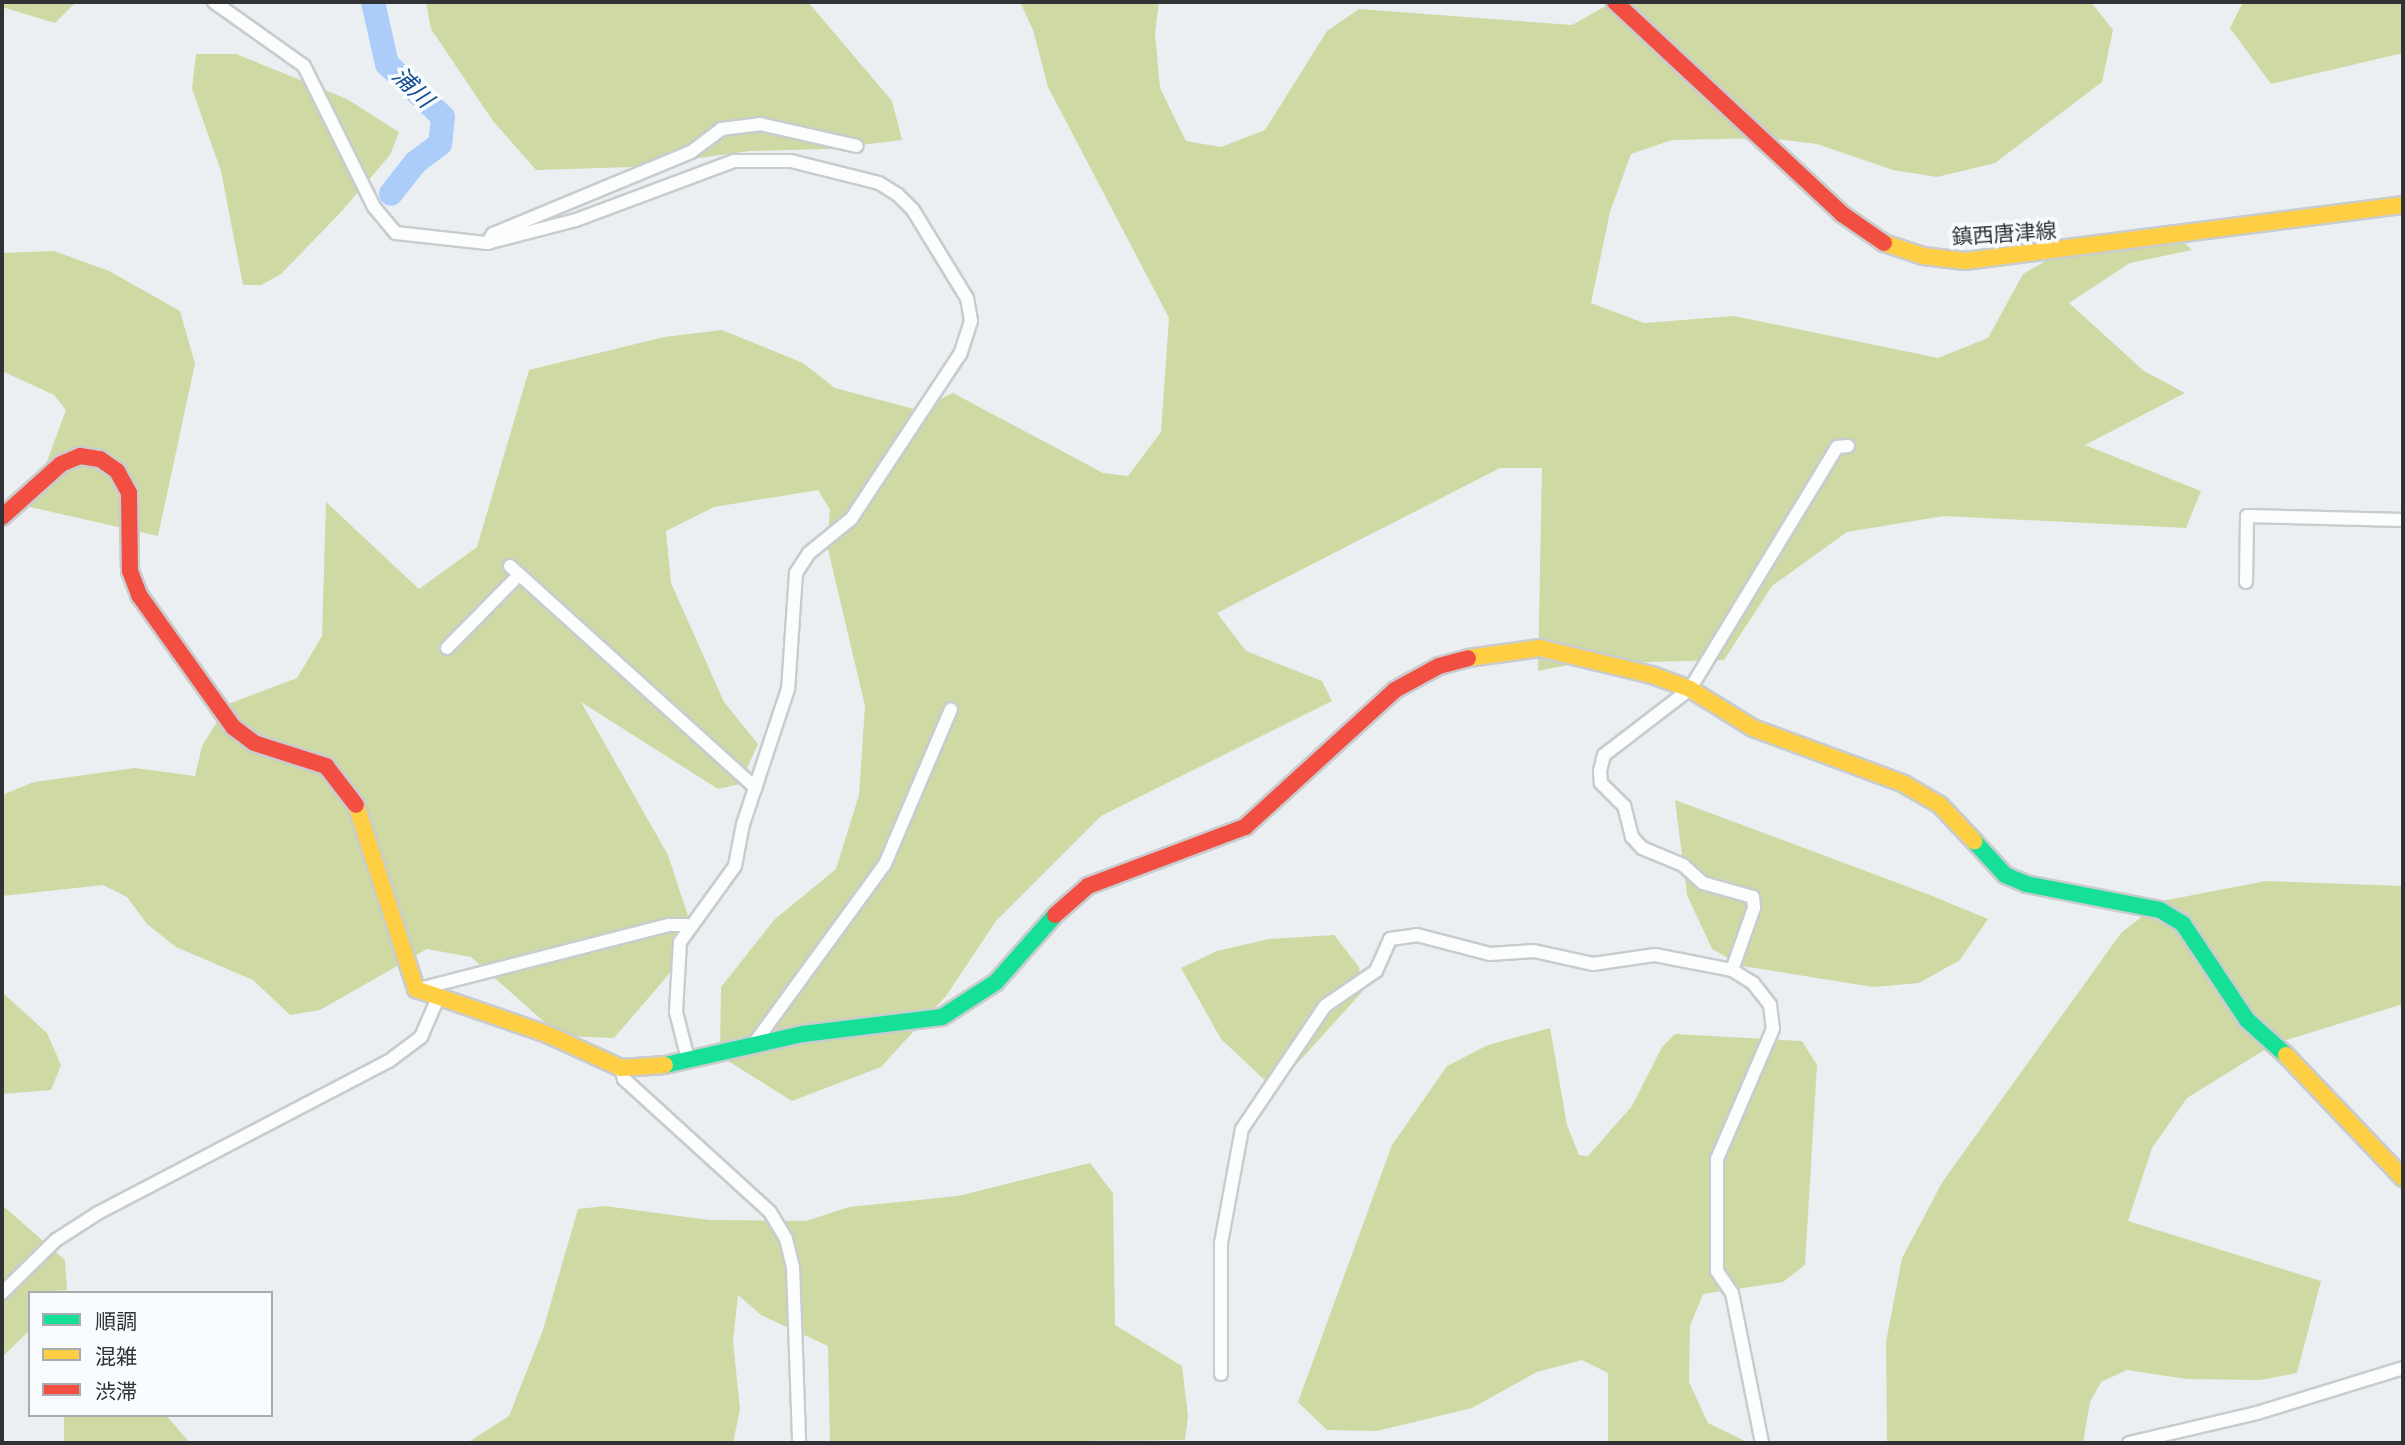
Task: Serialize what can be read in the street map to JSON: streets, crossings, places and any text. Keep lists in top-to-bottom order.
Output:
{
  "streets": {
    "street": ["鎮西唐津線"]
  },
  "water": ["浦川"],
  "legend": ["順調", "混雑", "渋滞"]
}
